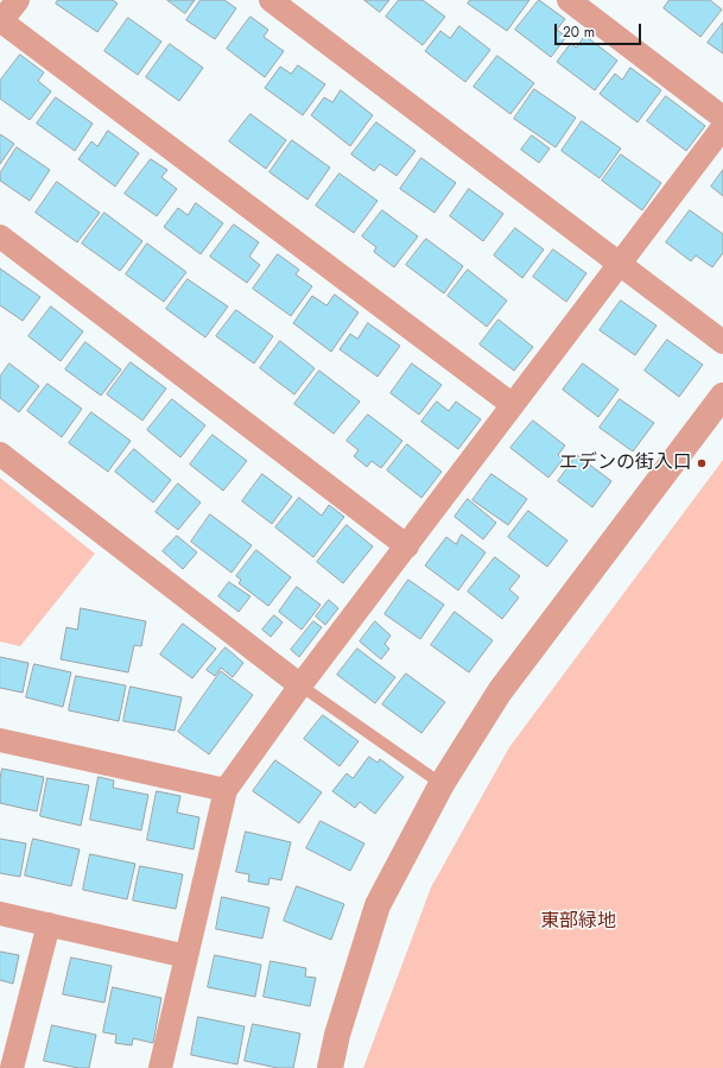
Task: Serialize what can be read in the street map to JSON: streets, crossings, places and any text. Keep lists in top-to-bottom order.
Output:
{
  "parks": ["東部緑地"],
  "places": ["エデンの街入口"],
  "scale_bar": "20 m"
}
